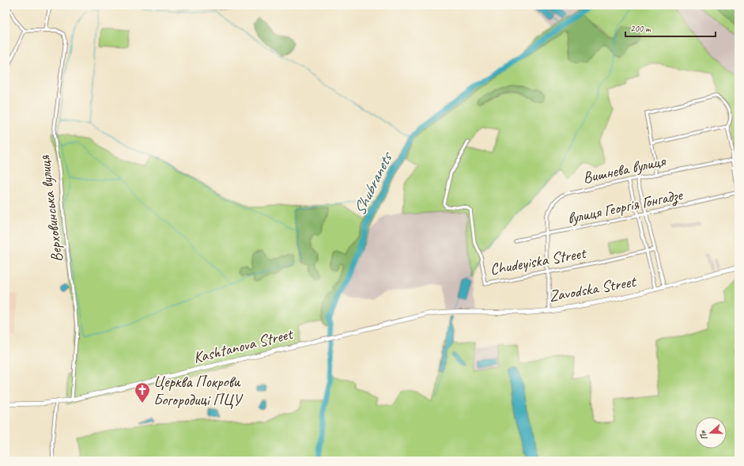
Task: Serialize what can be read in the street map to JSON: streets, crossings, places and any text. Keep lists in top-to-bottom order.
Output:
{
  "streets": {
    "main road": ["Zavodska Street", "Kashtanova Street"],
    "street": [
      "Вишнева вулиця",
      "вулиця Георгія Гонгадзе",
      "Верховинська вулиця",
      "Chudeyiska Street"
    ]
  },
  "crossings": [
    ["Вишнева вулиця", "вулиця Георгія Гонгадзе"],
    ["Вишнева вулиця", "Chudeyiska Street"],
    ["Вишнева вулиця", "Zavodska Street"],
    ["Верховинська вулиця", "Kashtanova Street"],
    ["Zavodska Street", "Kashtanova Street"]
  ],
  "water": ["Shubranets"],
  "places": {
    "church": ["Церква Покрови Богородиці ПЦУ"]
  },
  "scale_bar": "200 m",
  "north": "left"
}
